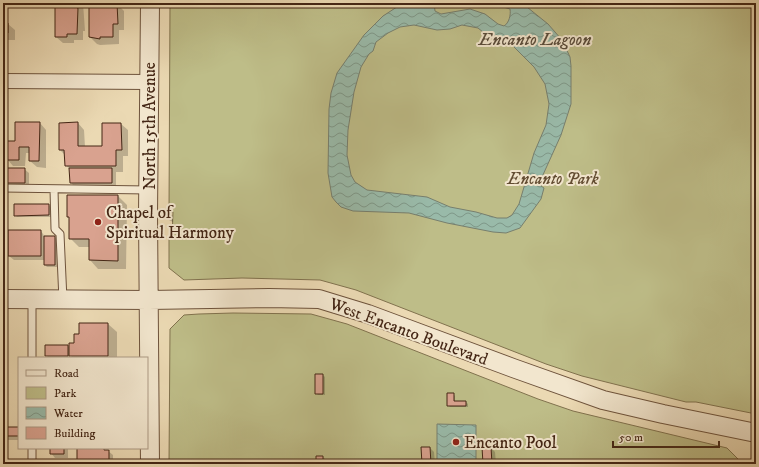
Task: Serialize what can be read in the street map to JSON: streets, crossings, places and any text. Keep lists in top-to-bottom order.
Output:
{
  "streets": {
    "street": ["North 15th Avenue", "West Encanto Boulevard"]
  },
  "crossings": [
    ["North 15th Avenue", "West Encanto Boulevard"]
  ],
  "water": ["Encanto Lagoon"],
  "parks": ["Encanto Park"],
  "places": ["Chapel of Spiritual Harmony", "Encanto Pool"],
  "legend": [
    "Road",
    "Park",
    "Water",
    "Building"
  ],
  "scale_bar": "50 m"
}
